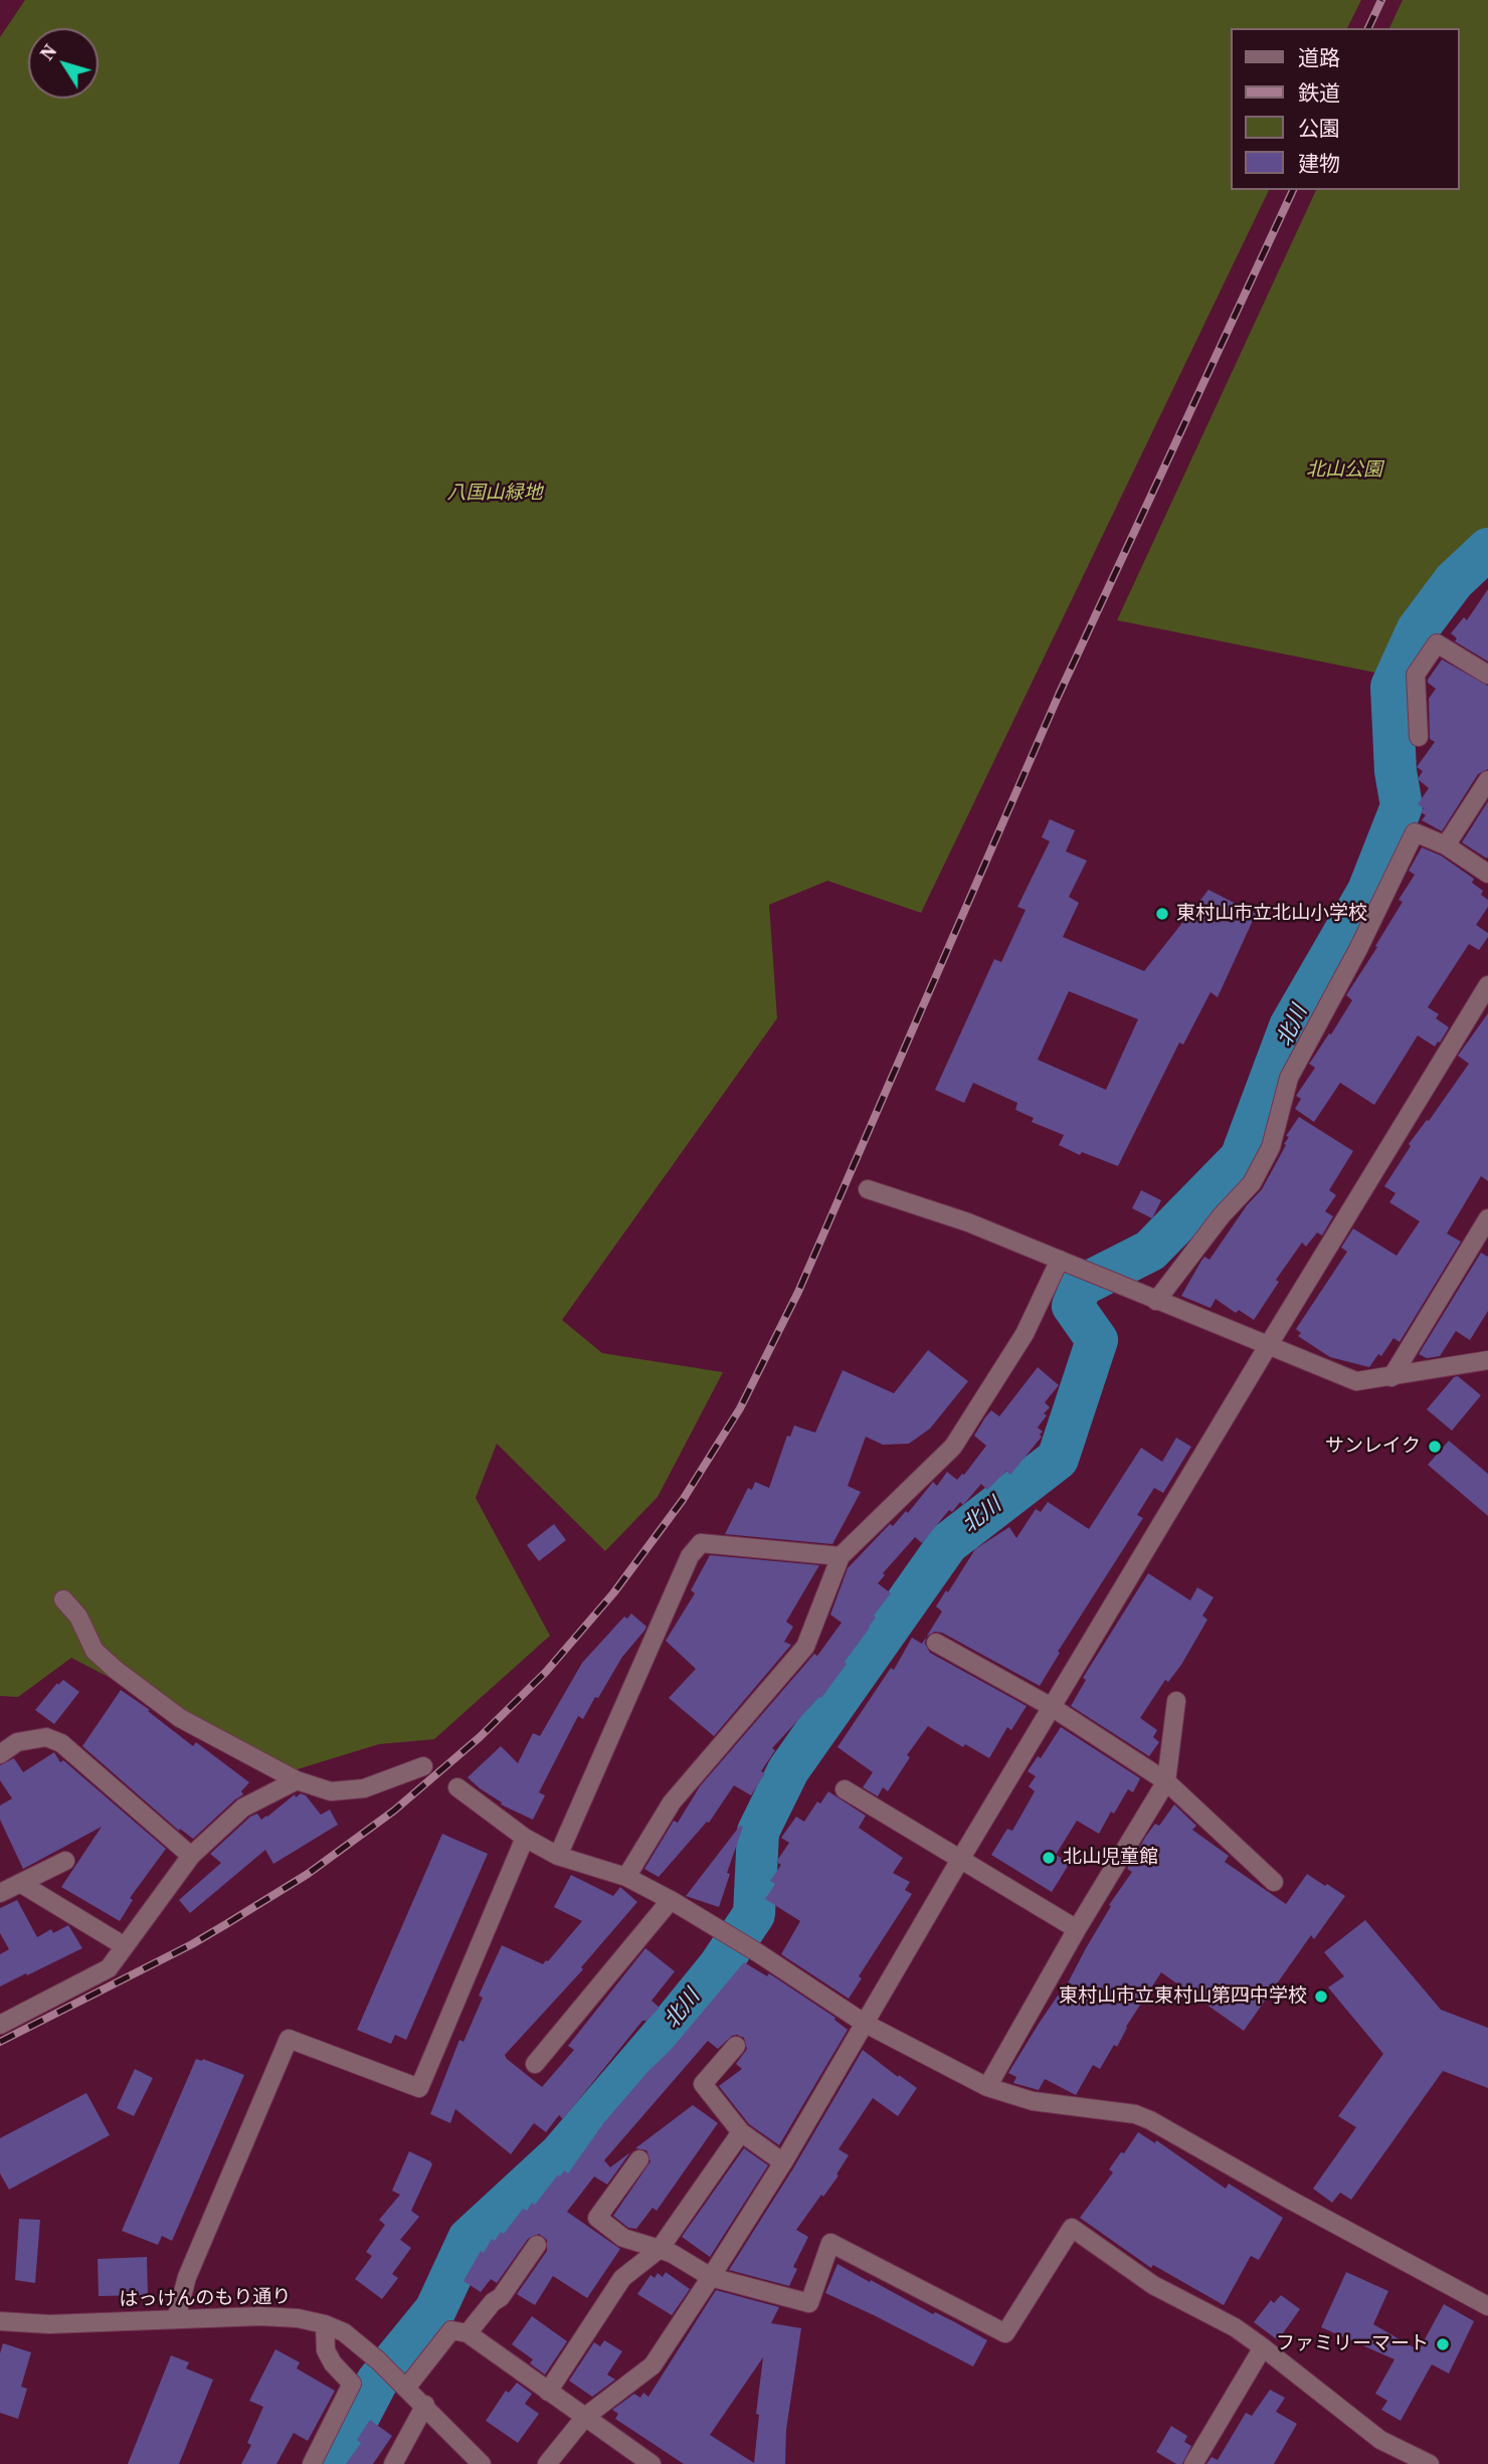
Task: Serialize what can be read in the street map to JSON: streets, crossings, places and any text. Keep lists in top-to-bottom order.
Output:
{
  "streets": {
    "street": ["はっけんのもり通り"]
  },
  "water": ["北川"],
  "parks": ["北山公園", "八国山緑地"],
  "places": [
    "東村山市立北山小学校",
    "サンレイク",
    "北山児童館",
    "東村山市立東村山第四中学校",
    "ファミリーマート"
  ],
  "legend": [
    "道路",
    "鉄道",
    "公園",
    "建物"
  ],
  "north": "top left"
}
